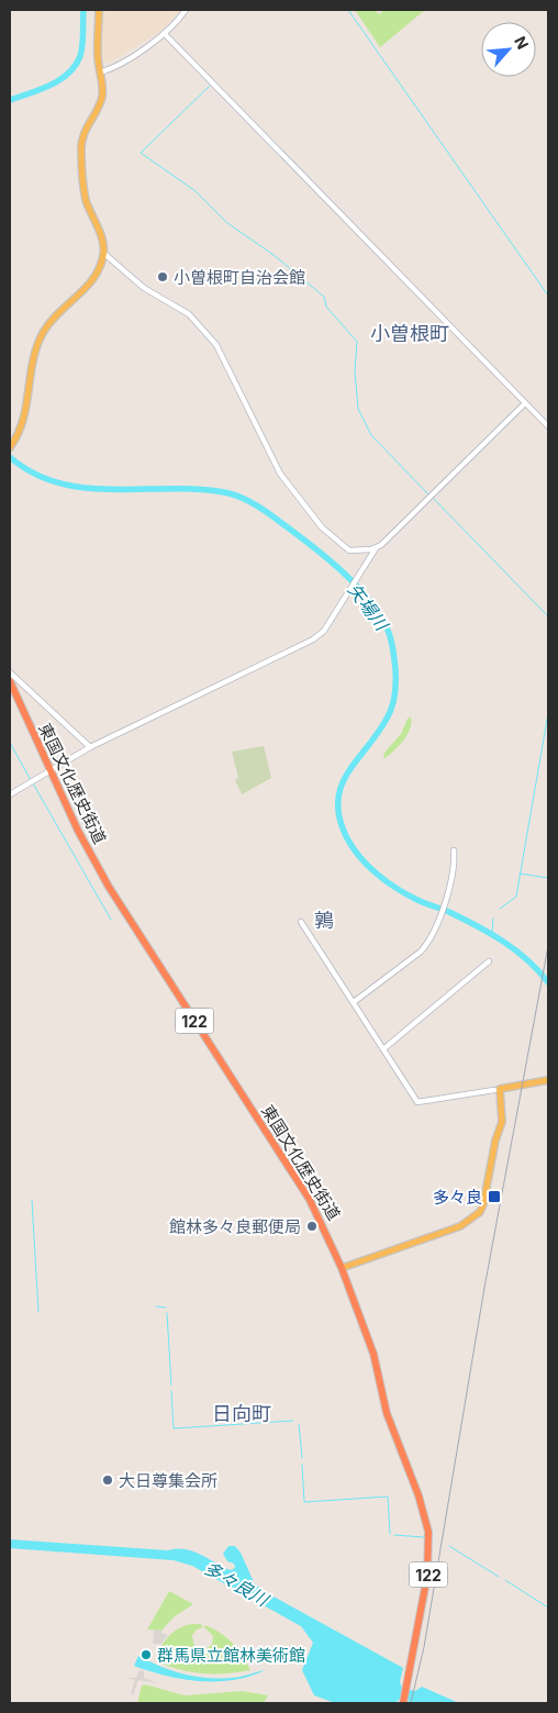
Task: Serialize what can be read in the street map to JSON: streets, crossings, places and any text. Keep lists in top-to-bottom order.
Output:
{
  "streets": {
    "highway": ["東国文化歴史街道", "122"]
  },
  "districts": ["小曽根町", "鶉", "日向町"],
  "water": ["矢場川", "多々良川"],
  "places": {
    "other": [
      "小曽根町自治会館",
      "館林多々良郵便局",
      "大日尊集会所",
      "群馬県立館林美術館"
    ],
    "transit": ["多々良"]
  },
  "north": "top right"
}
